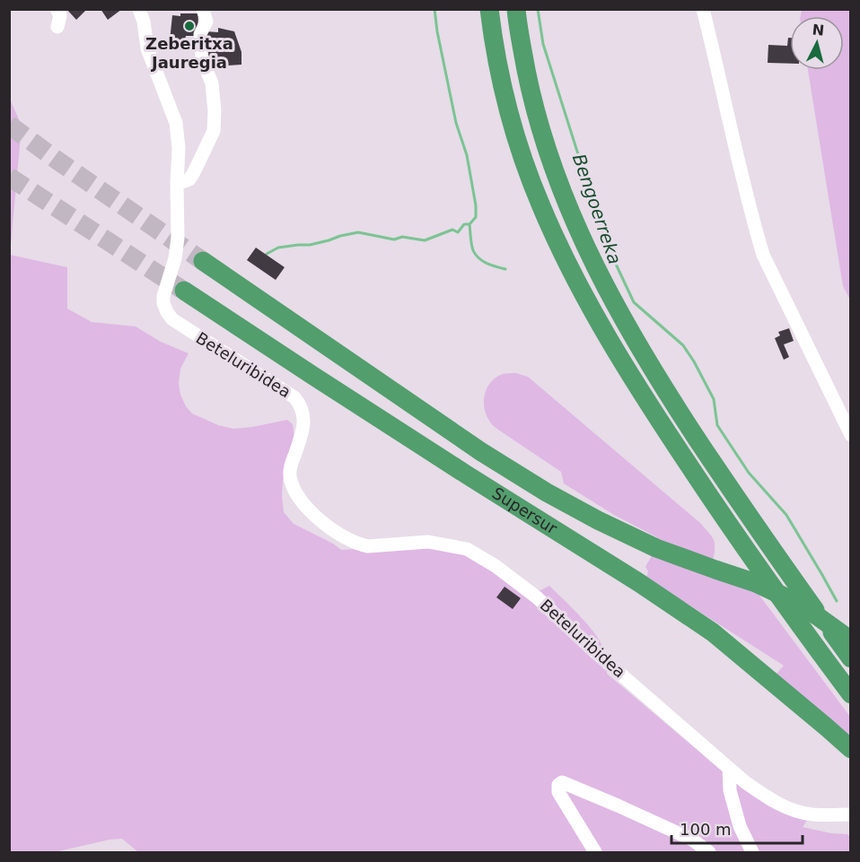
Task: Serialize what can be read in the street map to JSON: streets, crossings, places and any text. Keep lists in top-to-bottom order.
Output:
{
  "streets": {
    "highway": ["Supersur"],
    "street": ["Beteluribidea"]
  },
  "water": ["Bengoerreka"],
  "places": ["Zeberitxa Jauregia"],
  "scale_bar": "100 m",
  "north": "top"
}
